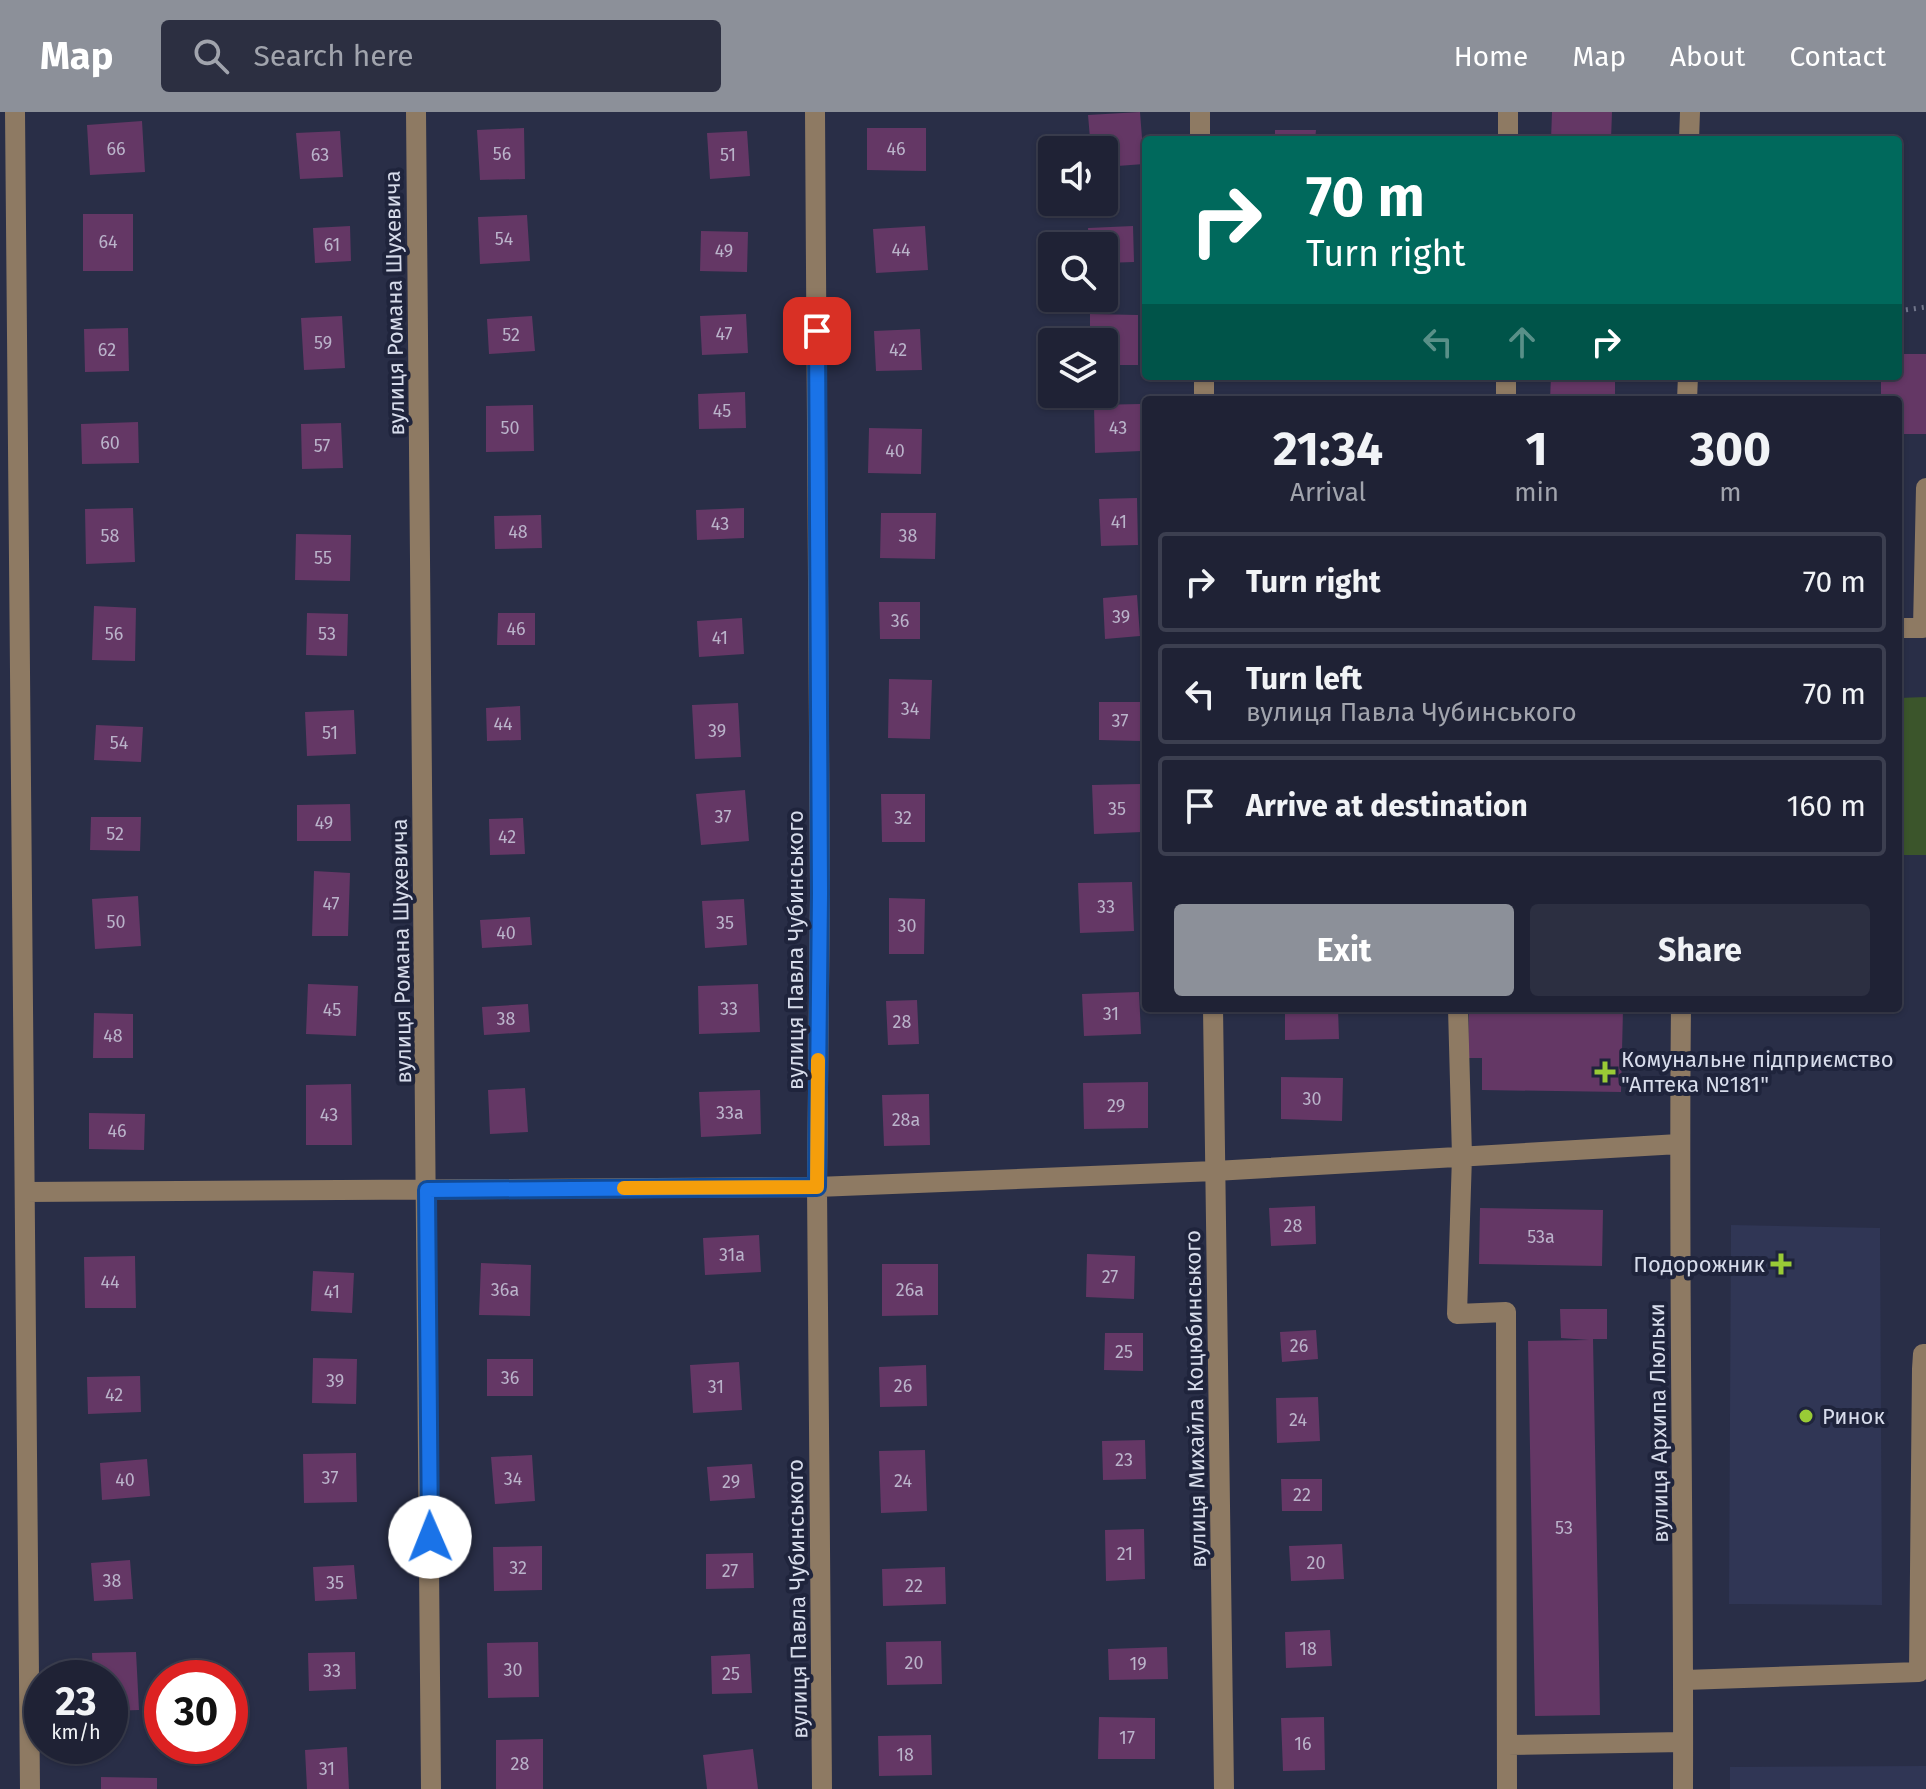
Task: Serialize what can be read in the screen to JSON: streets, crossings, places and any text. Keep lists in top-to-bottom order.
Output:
{
  "streets": {
    "street": [
      "вулиця Романа Шухевича",
      "вулиця Павла Чубинського",
      "вулиця Михайла Коцюбинського",
      "вулиця Архипа Люльки"
    ]
  },
  "places": {
    "health": ["Комунальне підприємство \"Аптека №181\"", "Подорожник"],
    "other": ["Ринок"]
  },
  "house_numbers": [
    "66",
    "46",
    "56",
    "63",
    "51",
    "54",
    "64",
    "61",
    "44",
    "49",
    "47",
    "52",
    "59",
    "62",
    "42",
    "45",
    "50",
    "43",
    "60",
    "57",
    "40",
    "41",
    "43",
    "48",
    "58",
    "38",
    "55",
    "39",
    "36",
    "46",
    "56",
    "53",
    "41",
    "34",
    "37",
    "44",
    "39",
    "51",
    "54",
    "35",
    "37",
    "32",
    "49",
    "52",
    "42",
    "47",
    "33",
    "50",
    "35",
    "30",
    "40",
    "33",
    "45",
    "31",
    "38",
    "28",
    "48",
    "30",
    "29",
    "33а",
    "43",
    "28а",
    "46",
    "28",
    "53а",
    "31а",
    "27",
    "44",
    "36а",
    "26а",
    "41",
    "26",
    "25",
    "36",
    "39",
    "26",
    "31",
    "42",
    "24",
    "23",
    "37",
    "34",
    "40",
    "24",
    "29",
    "22",
    "53",
    "21",
    "20",
    "32",
    "27",
    "38",
    "35",
    "22",
    "18",
    "20",
    "19",
    "30",
    "33",
    "25",
    "17",
    "16",
    "18",
    "28",
    "31"
  ],
  "page": {
    "header": "Map",
    "search": "Search here",
    "nav": [
      "Home",
      "Map",
      "About",
      "Contact"
    ],
    "turn": ["70 m", "Turn right"],
    "eta": [
      "21:34",
      "Arrival",
      "1",
      "min",
      "300",
      "m"
    ],
    "list": [
      {
        "name": "Turn right",
        "value": "70 m"
      },
      {
        "name": "Turn left",
        "note": "вулиця Павла Чубинського",
        "value": "70 m"
      },
      {
        "name": "Arrive at destination",
        "value": "160 m"
      }
    ],
    "buttons": ["Exit", "Share"],
    "speed": "23 km/h",
    "limit": "30"
  }
}
